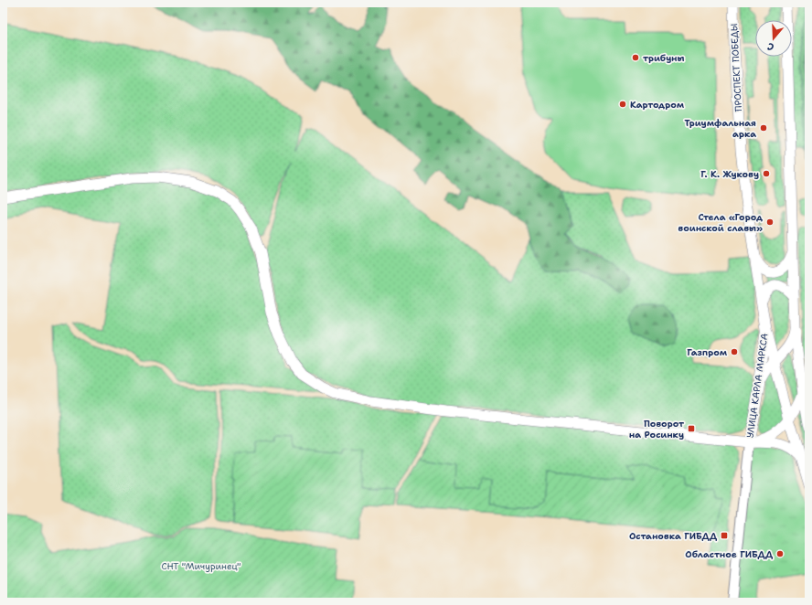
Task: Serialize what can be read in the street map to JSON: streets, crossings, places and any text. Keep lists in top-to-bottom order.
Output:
{
  "streets": {
    "main road": ["ПРОСПЕКТ ПОБЕДЫ", "УЛИЦА КАРЛА МАРКСА"]
  },
  "crossings": [
    ["ПРОСПЕКТ ПОБЕДЫ", "УЛИЦА КАРЛА МАРКСА"]
  ],
  "parks": ["СНТ \"Мичуринец\""],
  "places": {
    "other": [
      "трибуны",
      "Картодром",
      "Триумфальная арка",
      "Г. К. Жукову",
      "Стела «Город воинской славы»",
      "Газпром",
      "Областное ГИБДД"
    ],
    "transit": ["Поворот на Росинку", "Остановка ГИБДД"]
  },
  "north": "bottom"
}
